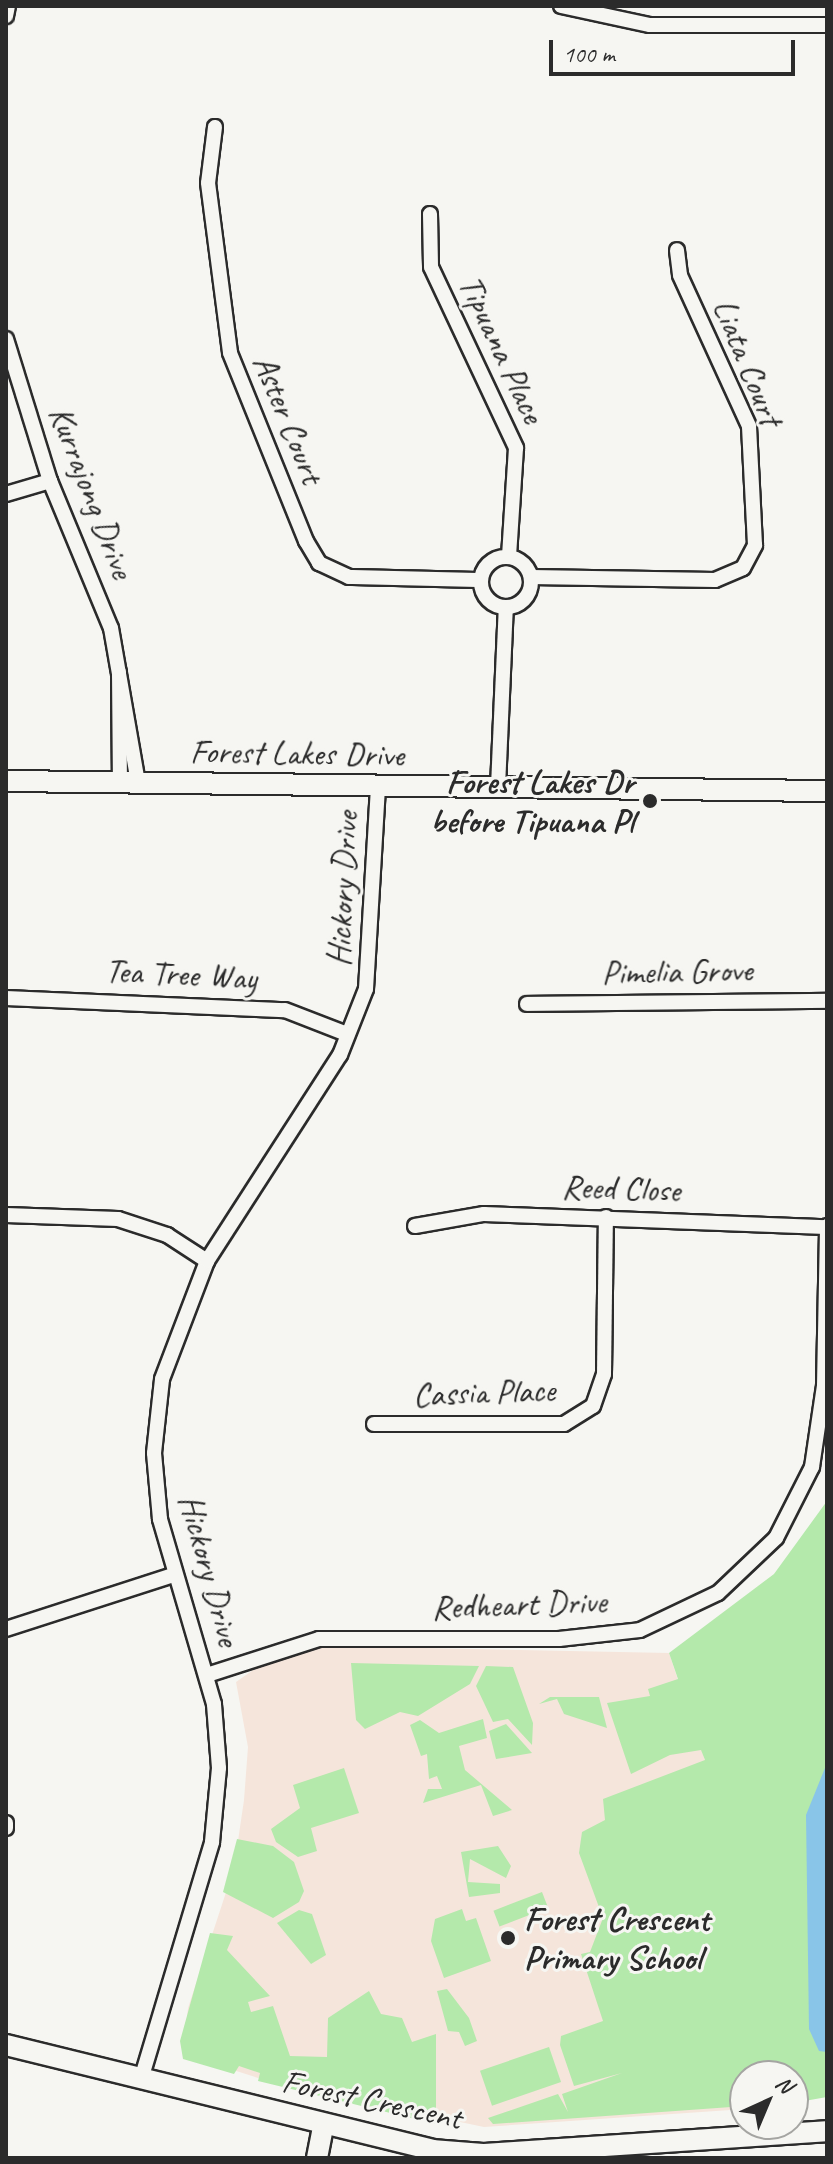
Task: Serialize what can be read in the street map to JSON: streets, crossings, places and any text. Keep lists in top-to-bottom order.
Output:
{
  "streets": {
    "street": [
      "Tipuana Place",
      "Liata Court",
      "Aster Court",
      "Kurrajong Drive",
      "Forest Lakes Drive",
      "Hickory Drive",
      "Pimelia Grove",
      "Tea Tree Way",
      "Reed Close",
      "Cassia Place",
      "Redheart Drive",
      "Forest Crescent"
    ]
  },
  "crossings": [
    ["Tipuana Place", "Liata Court"],
    ["Tipuana Place", "Aster Court"],
    ["Liata Court", "Aster Court"],
    ["Kurrajong Drive", "Forest Lakes Drive"],
    ["Forest Lakes Drive", "Hickory Drive"],
    ["Hickory Drive", "Tea Tree Way"],
    ["Hickory Drive", "Redheart Drive"],
    ["Hickory Drive", "Forest Crescent"],
    ["Reed Close", "Cassia Place"],
    ["Reed Close", "Redheart Drive"]
  ],
  "places": ["Forest Lakes Dr before Tipuana Pl", "Forest Crescent Primary School"],
  "scale_bar": "100 m",
  "north": "top right"
}
